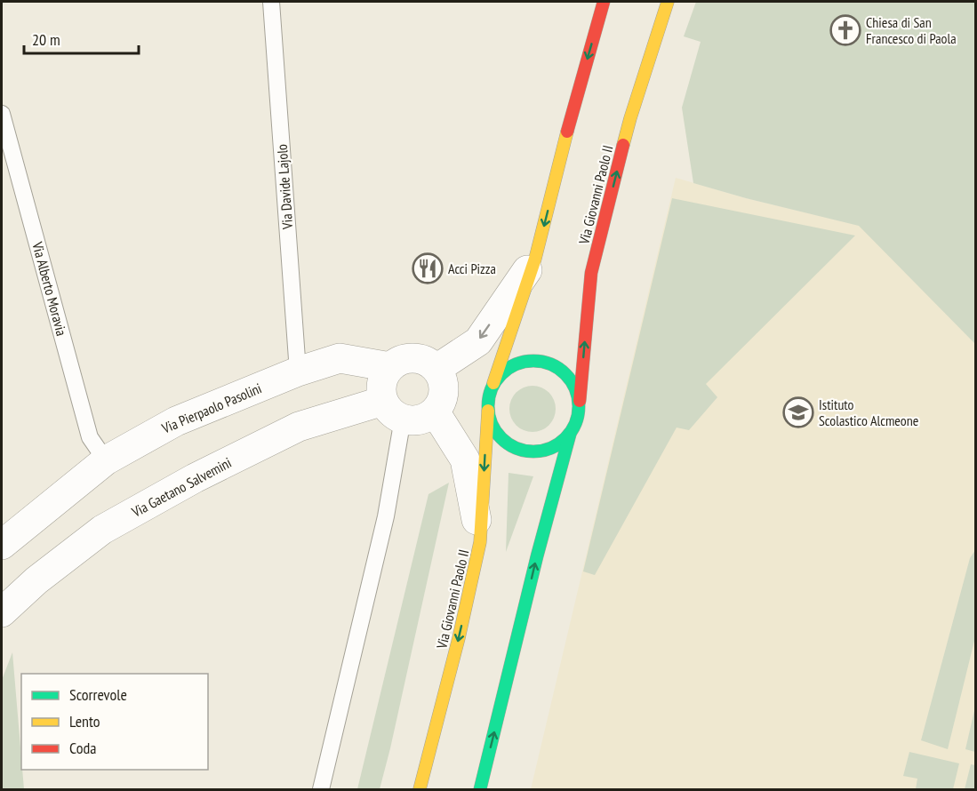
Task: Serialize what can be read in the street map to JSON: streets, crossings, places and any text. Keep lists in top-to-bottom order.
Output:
{
  "streets": {
    "street": ["Via Giovanni Paolo II", "Via Pierpaolo Pasolini", "Via Gaetano Salvemini"],
    "lane": ["Via Davide Lajolo", "Via Alberto Moravia"]
  },
  "crossings": [
    ["Via Davide Lajolo", "Via Pierpaolo Pasolini"],
    ["Via Alberto Moravia", "Via Pierpaolo Pasolini"],
    ["Via Pierpaolo Pasolini", "Via Gaetano Salvemini"]
  ],
  "places": {
    "church": ["Chiesa di San Francesco di Paola"],
    "restaurant": ["Acci Pizza"],
    "school or university": ["Istituto Scolastico Alcmeone"]
  },
  "legend": ["Scorrevole", "Lento", "Coda"],
  "scale_bar": "20 m"
}
